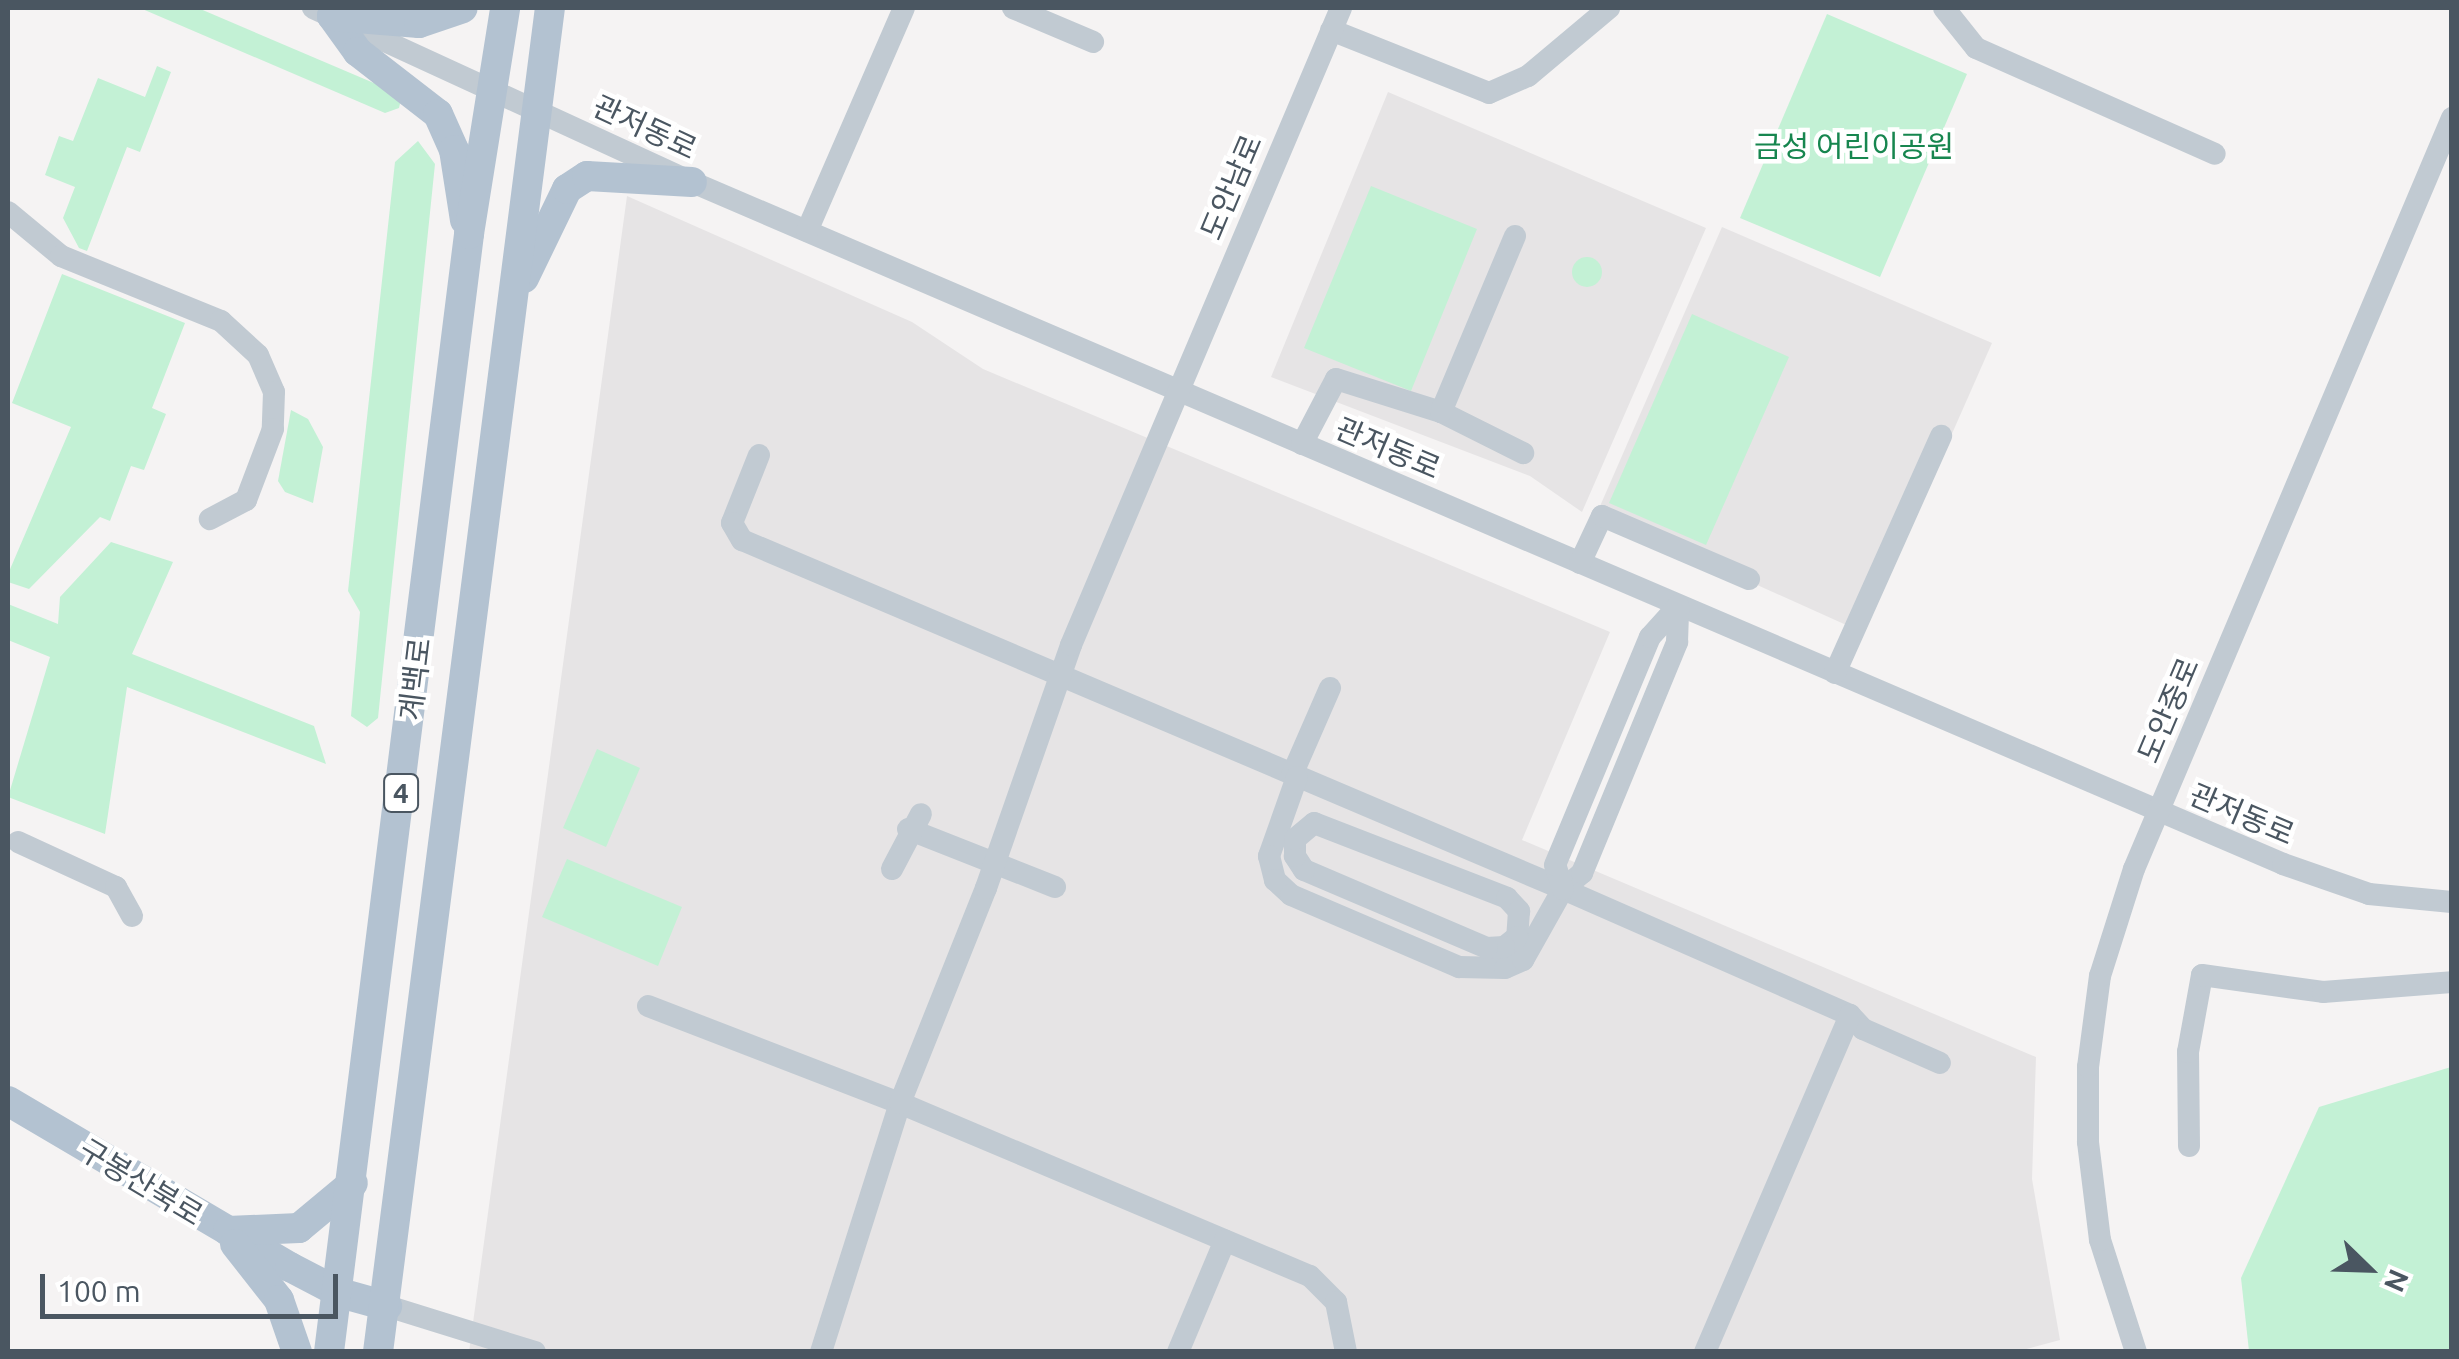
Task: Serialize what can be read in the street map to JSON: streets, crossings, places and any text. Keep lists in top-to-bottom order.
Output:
{
  "streets": {
    "main road": ["계백로", "4", "구봉산북로"],
    "street": ["관저동로", "도안남로", "도안중로"]
  },
  "crossings": [
    ["관저동로", "도안남로"],
    ["관저동로", "계백로"],
    ["관저동로", "도안중로"],
    ["계백로", "구봉산북로"]
  ],
  "parks": ["금성 어린이공원"],
  "scale_bar": "100 m",
  "north": "bottom right"
}
